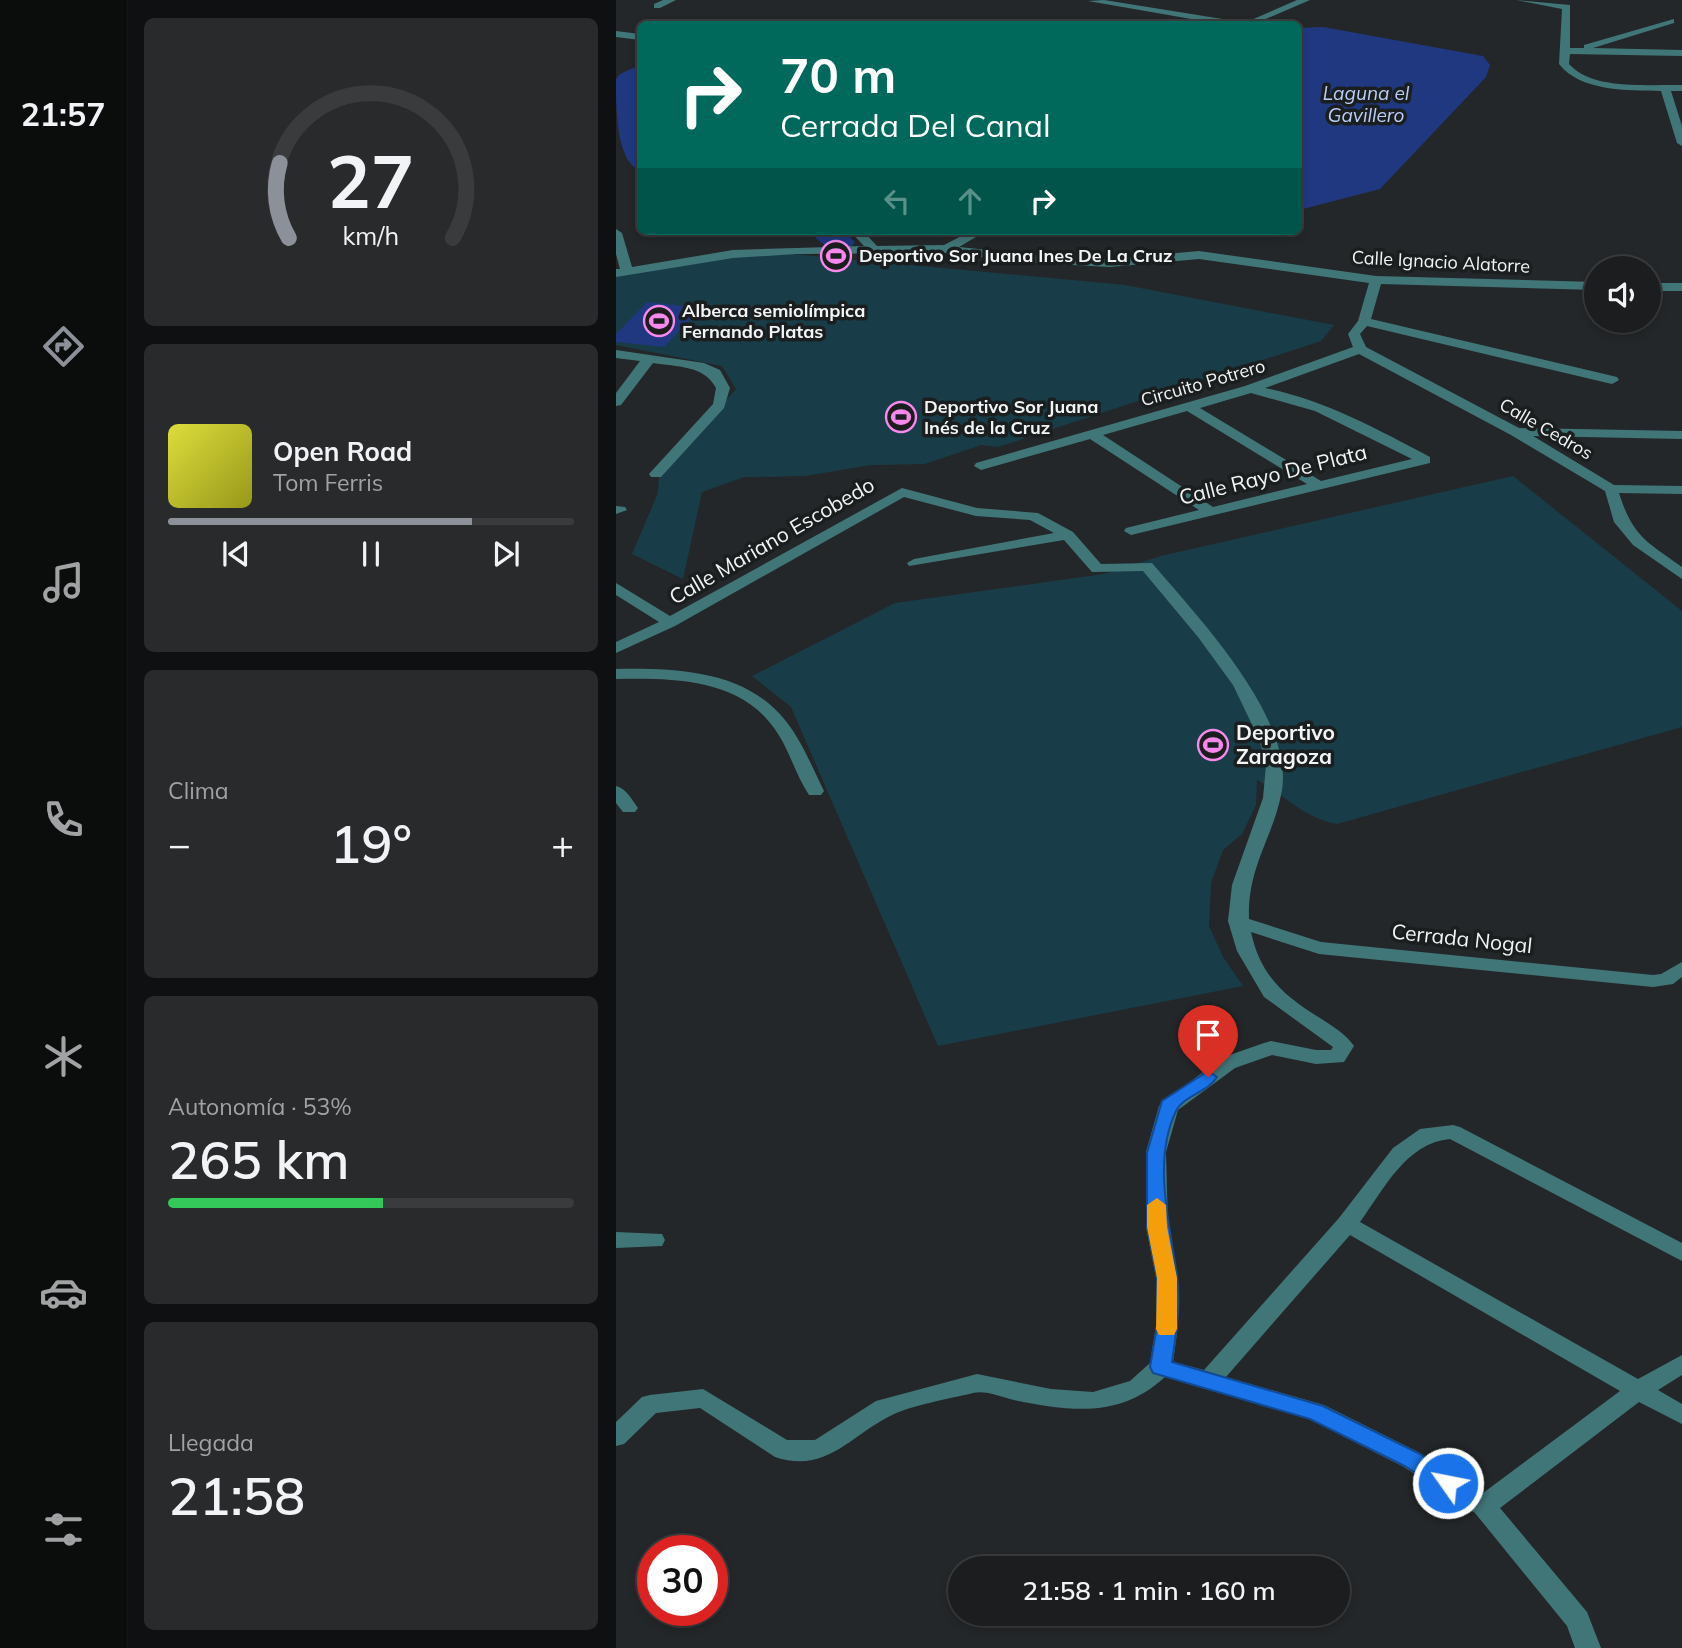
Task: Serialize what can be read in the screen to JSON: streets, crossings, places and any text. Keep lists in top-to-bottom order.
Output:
{
  "streets": {
    "street": [
      "Calle Ignacio Alatorre",
      "Circuito Potrero",
      "Calle Cedros",
      "Calle Rayo De Plata",
      "Calle Mariano Escobedo",
      "Cerrada Nogal"
    ]
  },
  "crossings": [
    ["Circuito Potrero", "Calle Cedros"],
    ["Circuito Potrero", "Calle Rayo De Plata"],
    ["Calle Mariano Escobedo", "Cerrada Nogal"]
  ],
  "water": ["Laguna el Gavillero"],
  "places": {
    "sports": [
      "Deportivo Sor Juana Ines De La Cruz",
      "Alberca semiolímpica Fernando Platas",
      "Deportivo Sor Juana Inés de la Cruz",
      "Deportivo Zaragoza"
    ]
  },
  "page": {
    "tabs": "21:57",
    "turn": ["70 m", "Cerrada Del Canal"],
    "song": ["Open Road", "Tom Ferris"],
    "tile": [
      "Clima",
      ["Autonomía · 53%", "265 km"],
      ["Llegada", "21:58"]
    ],
    "heat": ["−", "19°", "+"],
    "limit": "30",
    "trip": "21:58 · 1 min · 160 m",
    "gauge": ["27", "km/h"]
  }
}
